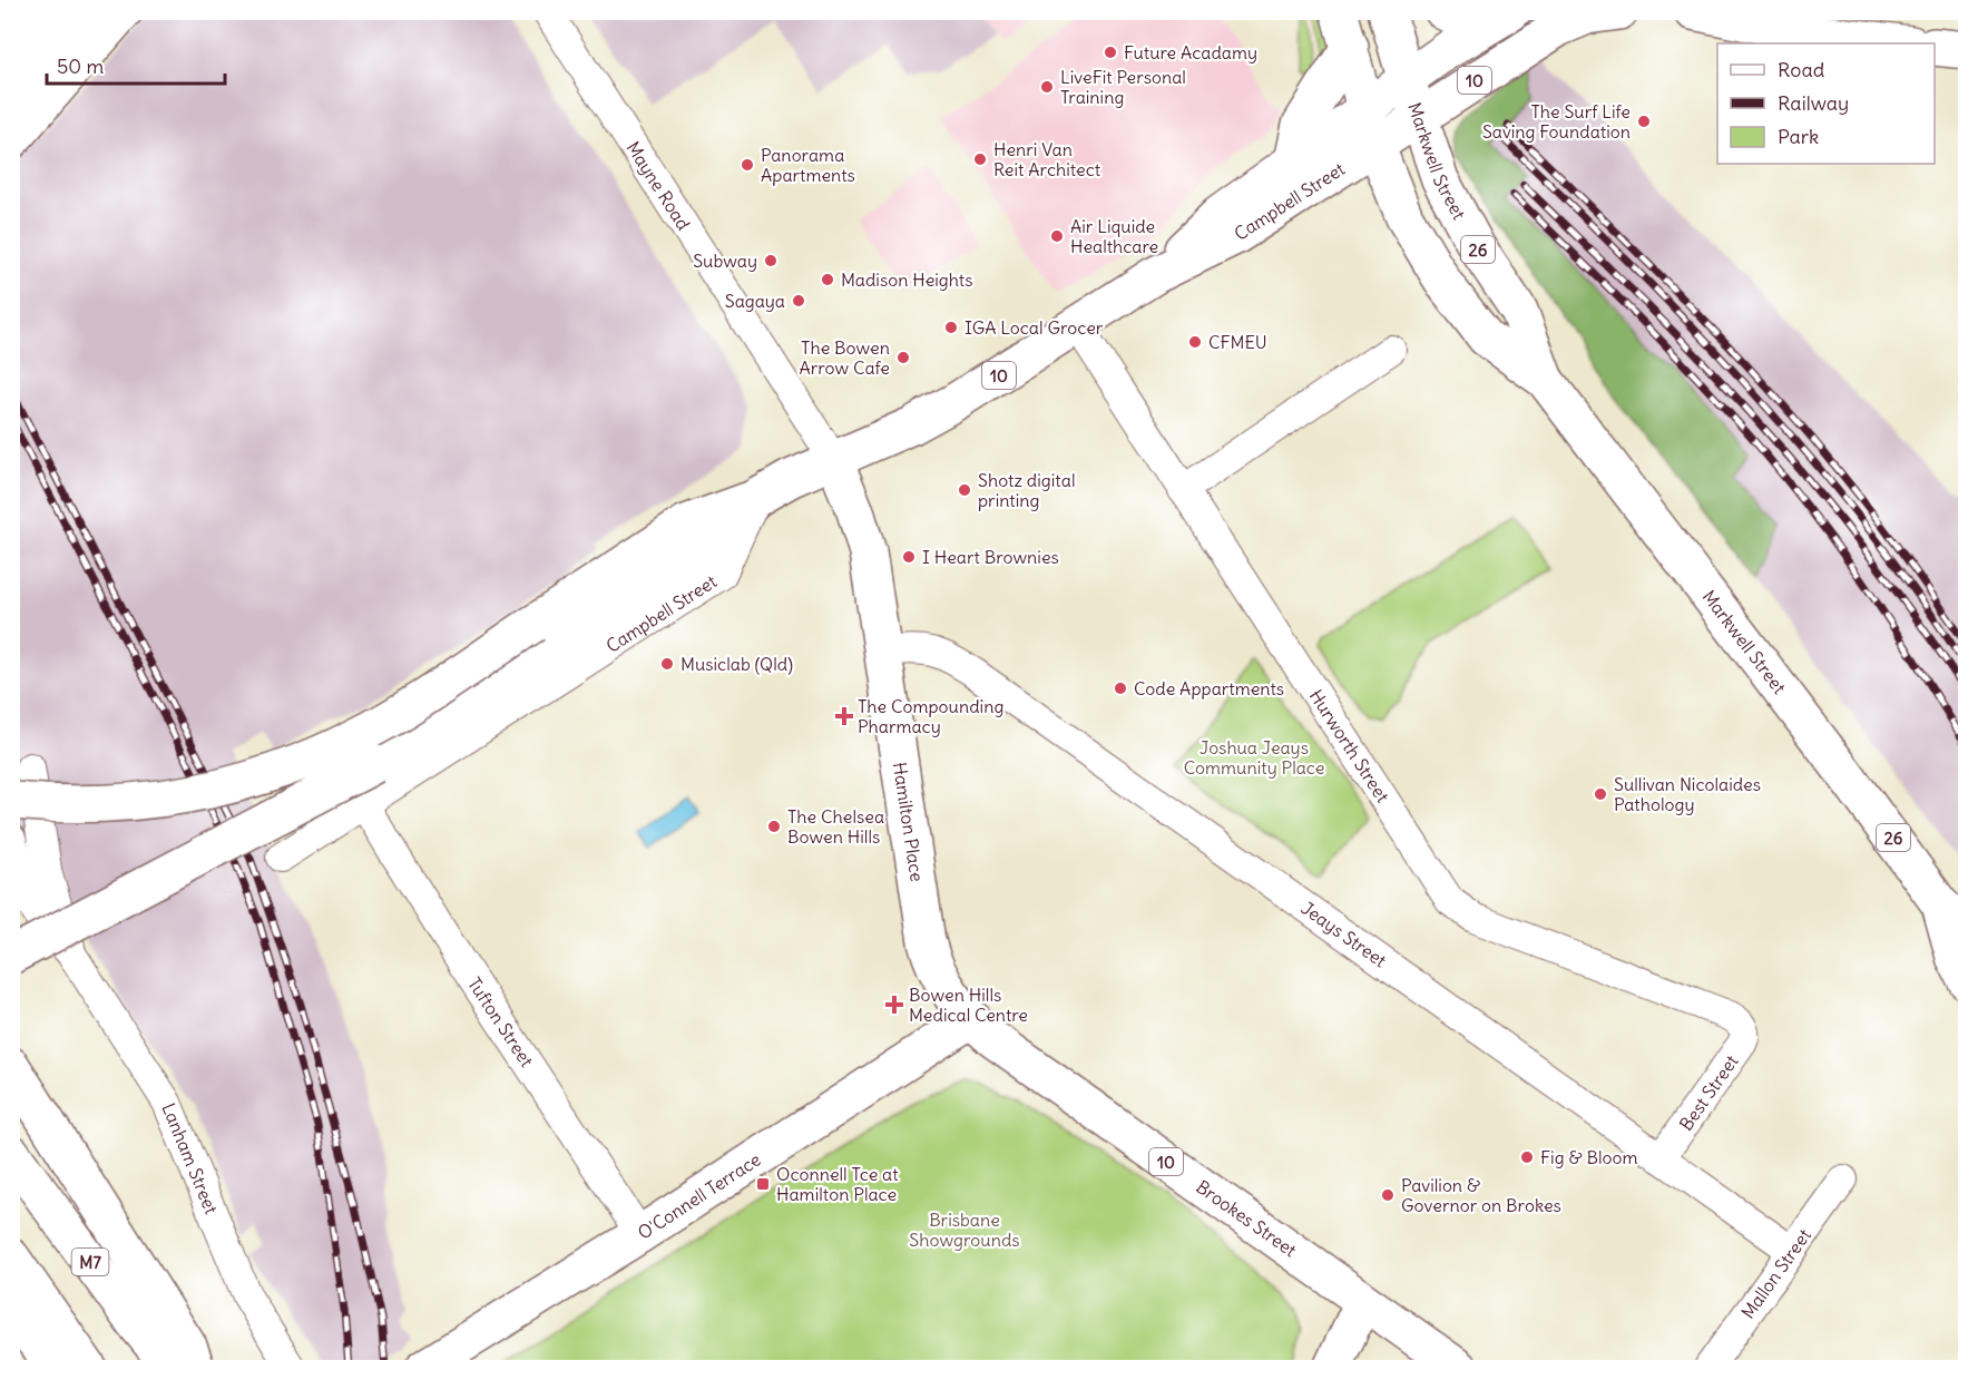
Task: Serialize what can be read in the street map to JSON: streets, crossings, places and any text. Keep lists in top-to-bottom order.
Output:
{
  "streets": {
    "main road": [
      "10",
      "Markwell Street",
      "Campbell Street",
      "26",
      "Hamilton Place",
      "O'Connell Terrace",
      "Brookes Street",
      "M7"
    ],
    "street": [
      "Mayne Road",
      "Hurworth Street",
      "Jeays Street",
      "Tufton Street",
      "Best Street",
      "Lanham Street",
      "Mallon Street"
    ]
  },
  "crossings": [
    ["10", "Markwell Street"],
    ["10", "Campbell Street"],
    ["10", "26"],
    ["Markwell Street", "Campbell Street"],
    ["Markwell Street", "26"],
    ["Mayne Road", "Campbell Street"],
    ["Mayne Road", "Hamilton Place"],
    ["Campbell Street", "26"],
    ["Campbell Street", "Hurworth Street"],
    ["Campbell Street", "Hamilton Place"],
    ["Campbell Street", "Tufton Street"],
    ["Hurworth Street", "Best Street"],
    ["Hamilton Place", "Jeays Street"],
    ["Hamilton Place", "O'Connell Terrace"],
    ["Hamilton Place", "Brookes Street"],
    ["Jeays Street", "Best Street"],
    ["Jeays Street", "Mallon Street"],
    ["Tufton Street", "O'Connell Terrace"],
    ["O'Connell Terrace", "Brookes Street"]
  ],
  "parks": ["Joshua Jeays Community Place", "Brisbane Showgrounds"],
  "places": {
    "other": [
      "Future Acadamy",
      "LiveFit Personal Training",
      "The Surf Life Saving Foundation",
      "Henri Van Reit Architect",
      "Panorama Apartments",
      "Air Liquide Healthcare",
      "Subway",
      "Madison Heights",
      "Sagaya",
      "IGA Local Grocer",
      "CFMEU",
      "The Bowen Arrow Cafe",
      "Shotz digital printing",
      "I Heart Brownies",
      "Musiclab (Qld)",
      "Code Appartments",
      "Sullivan Nicolaides Pathology",
      "The Chelsea Bowen Hills",
      "Fig & Bloom",
      "Pavilion & Governor on Brokes"
    ],
    "health": ["The Compounding Pharmacy", "Bowen Hills Medical Centre"],
    "transit": ["Oconnell Tce at Hamilton Place"]
  },
  "legend": ["Road", "Railway", "Park"],
  "scale_bar": "50 m"
}
